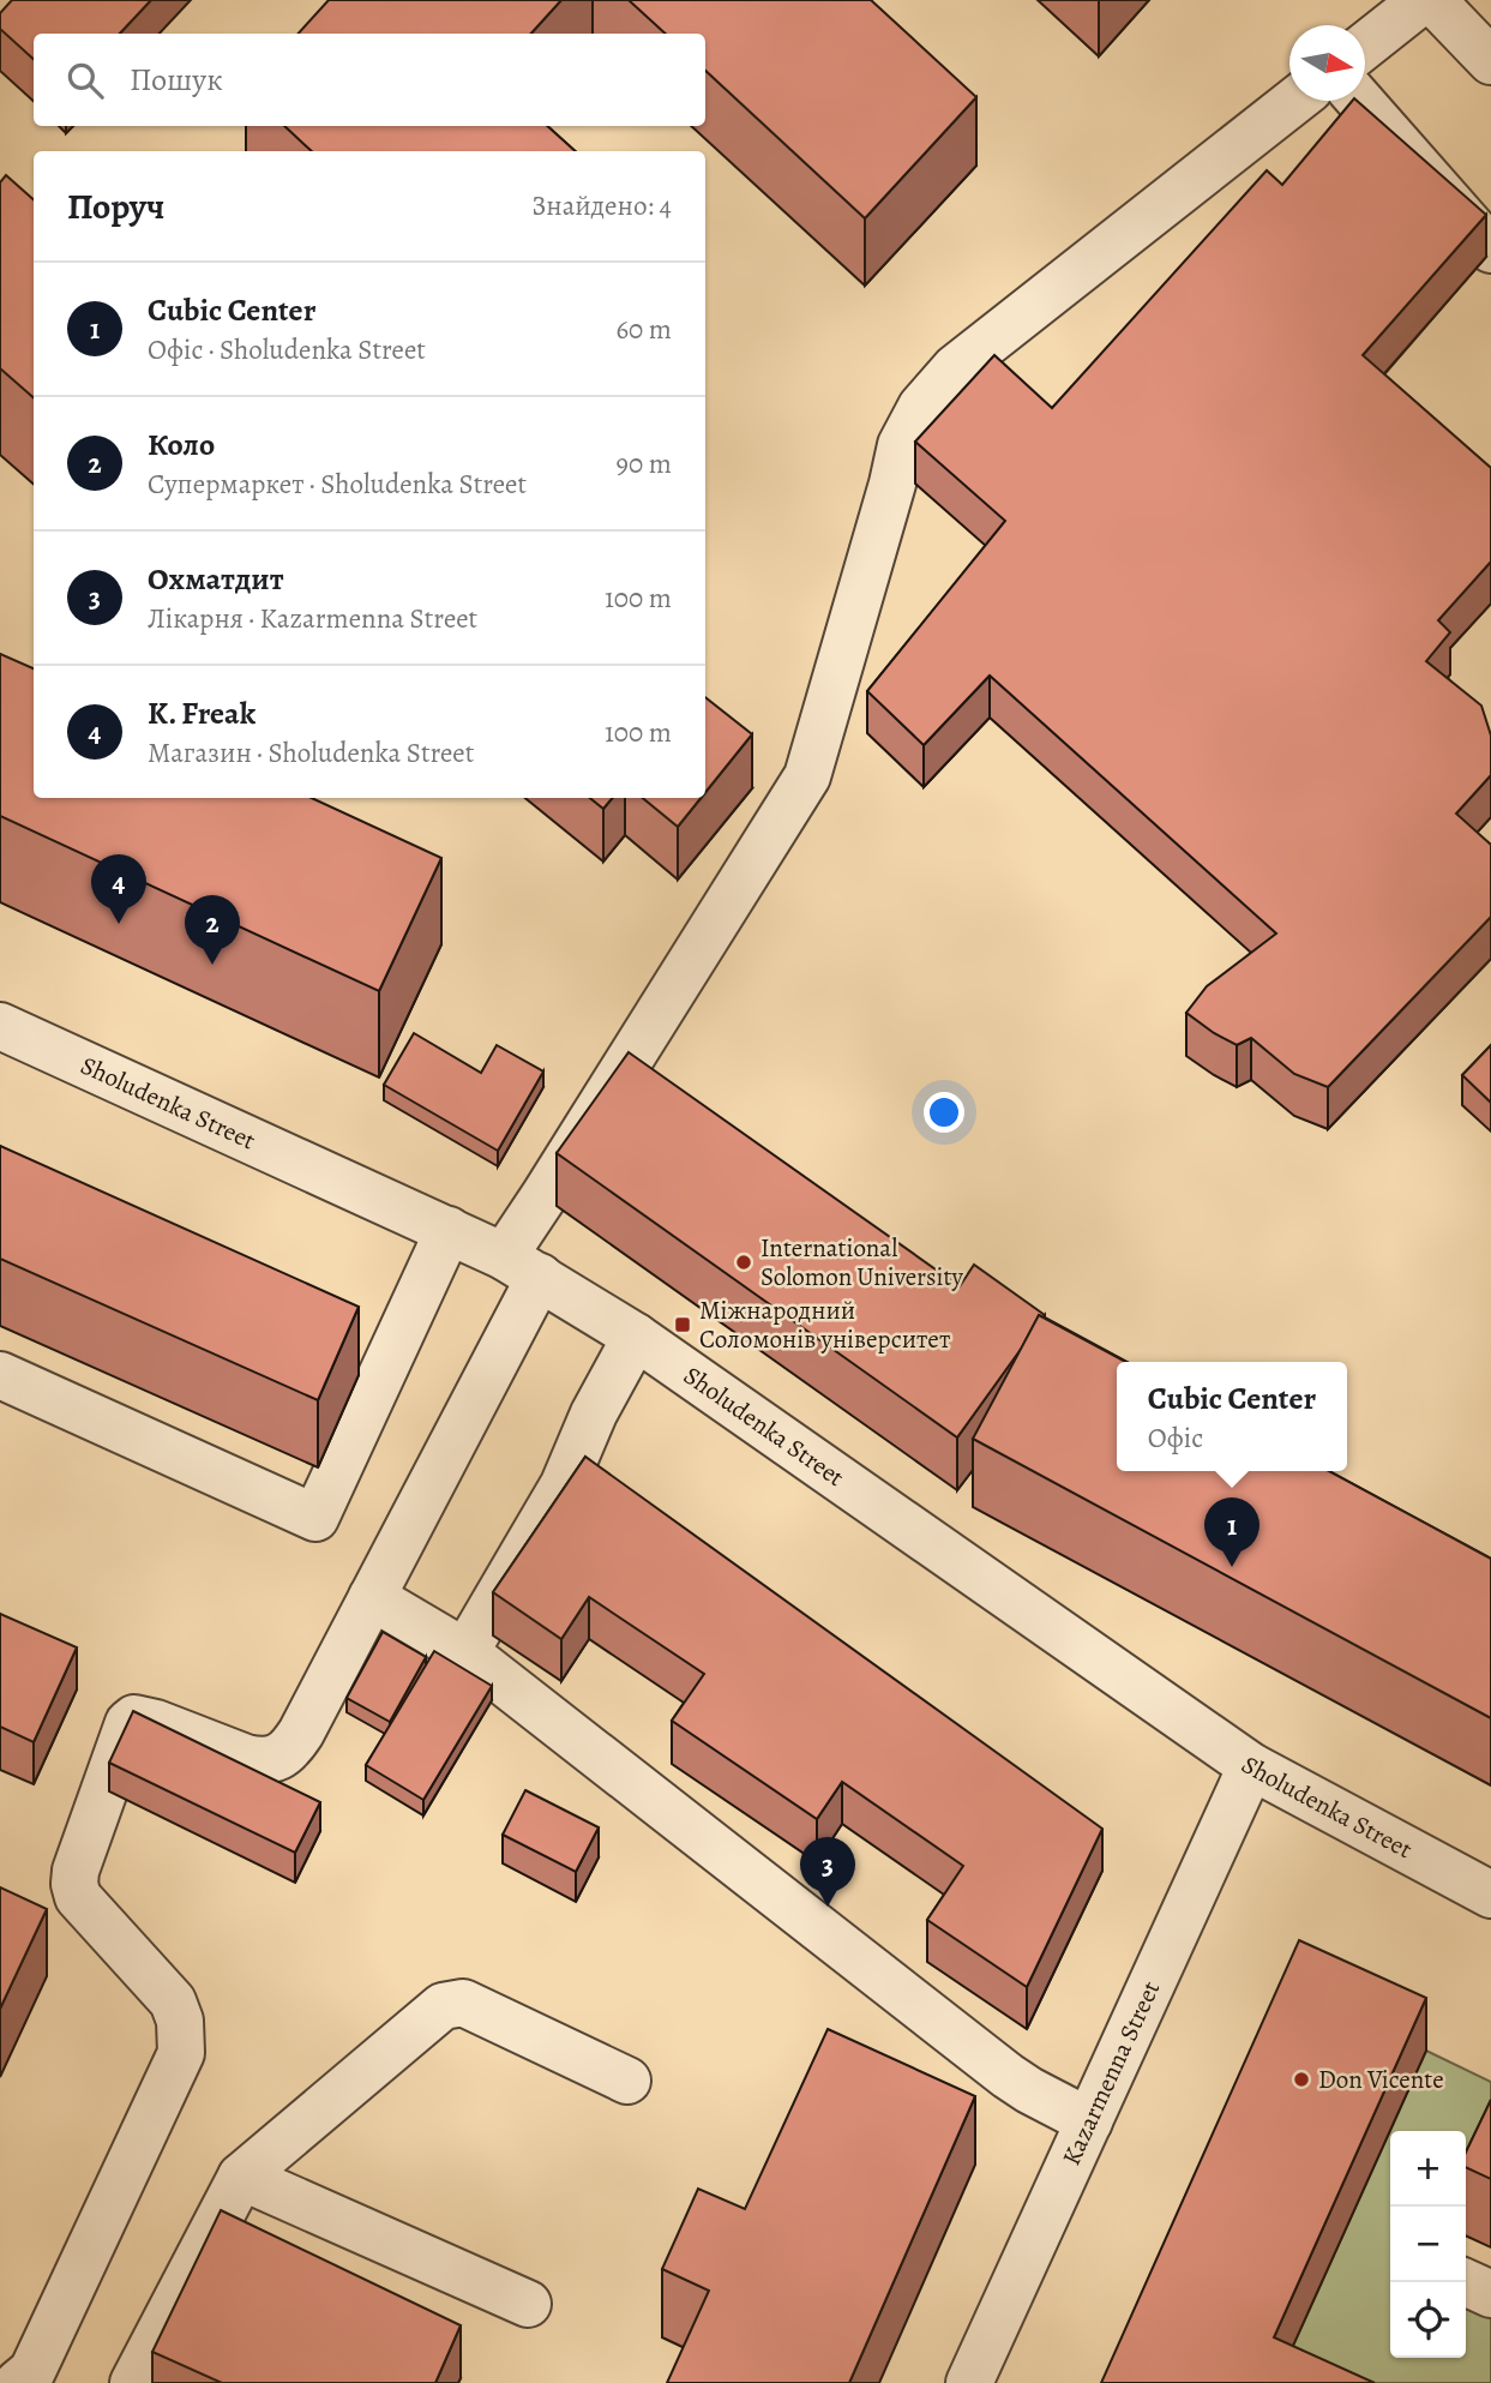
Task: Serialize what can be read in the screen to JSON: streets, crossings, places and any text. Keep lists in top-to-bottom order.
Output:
{
  "streets": {
    "street": ["Sholudenka Street", "Kazarmenna Street"]
  },
  "crossings": [
    ["Sholudenka Street", "Kazarmenna Street"]
  ],
  "places": {
    "other": ["International Solomon University", "Don Vicente"],
    "transit": ["Міжнародний Соломонів університет"]
  },
  "north": "right",
  "page": {
    "search": "Пошук",
    "heading": ["Поруч", "Знайдено: 4"],
    "list": [
      {
        "mark": "1",
        "name": "Cubic Center",
        "note": "Офіс · Sholudenka Street",
        "value": "60 m"
      },
      {
        "mark": "2",
        "name": "Коло",
        "note": "Супермаркет · Sholudenka Street",
        "value": "90 m"
      },
      {
        "mark": "3",
        "name": "Охматдит",
        "note": "Лікарня · Kazarmenna Street",
        "value": "100 m"
      },
      {
        "mark": "4",
        "name": "K. Freak",
        "note": "Магазин · Sholudenka Street",
        "value": "100 m"
      }
    ],
    "pins": [
      "4",
      "2",
      "1",
      "3"
    ],
    "popup": ["Cubic Center", "Офіс"],
    "map_buttons": ["+", "−"]
  }
}
